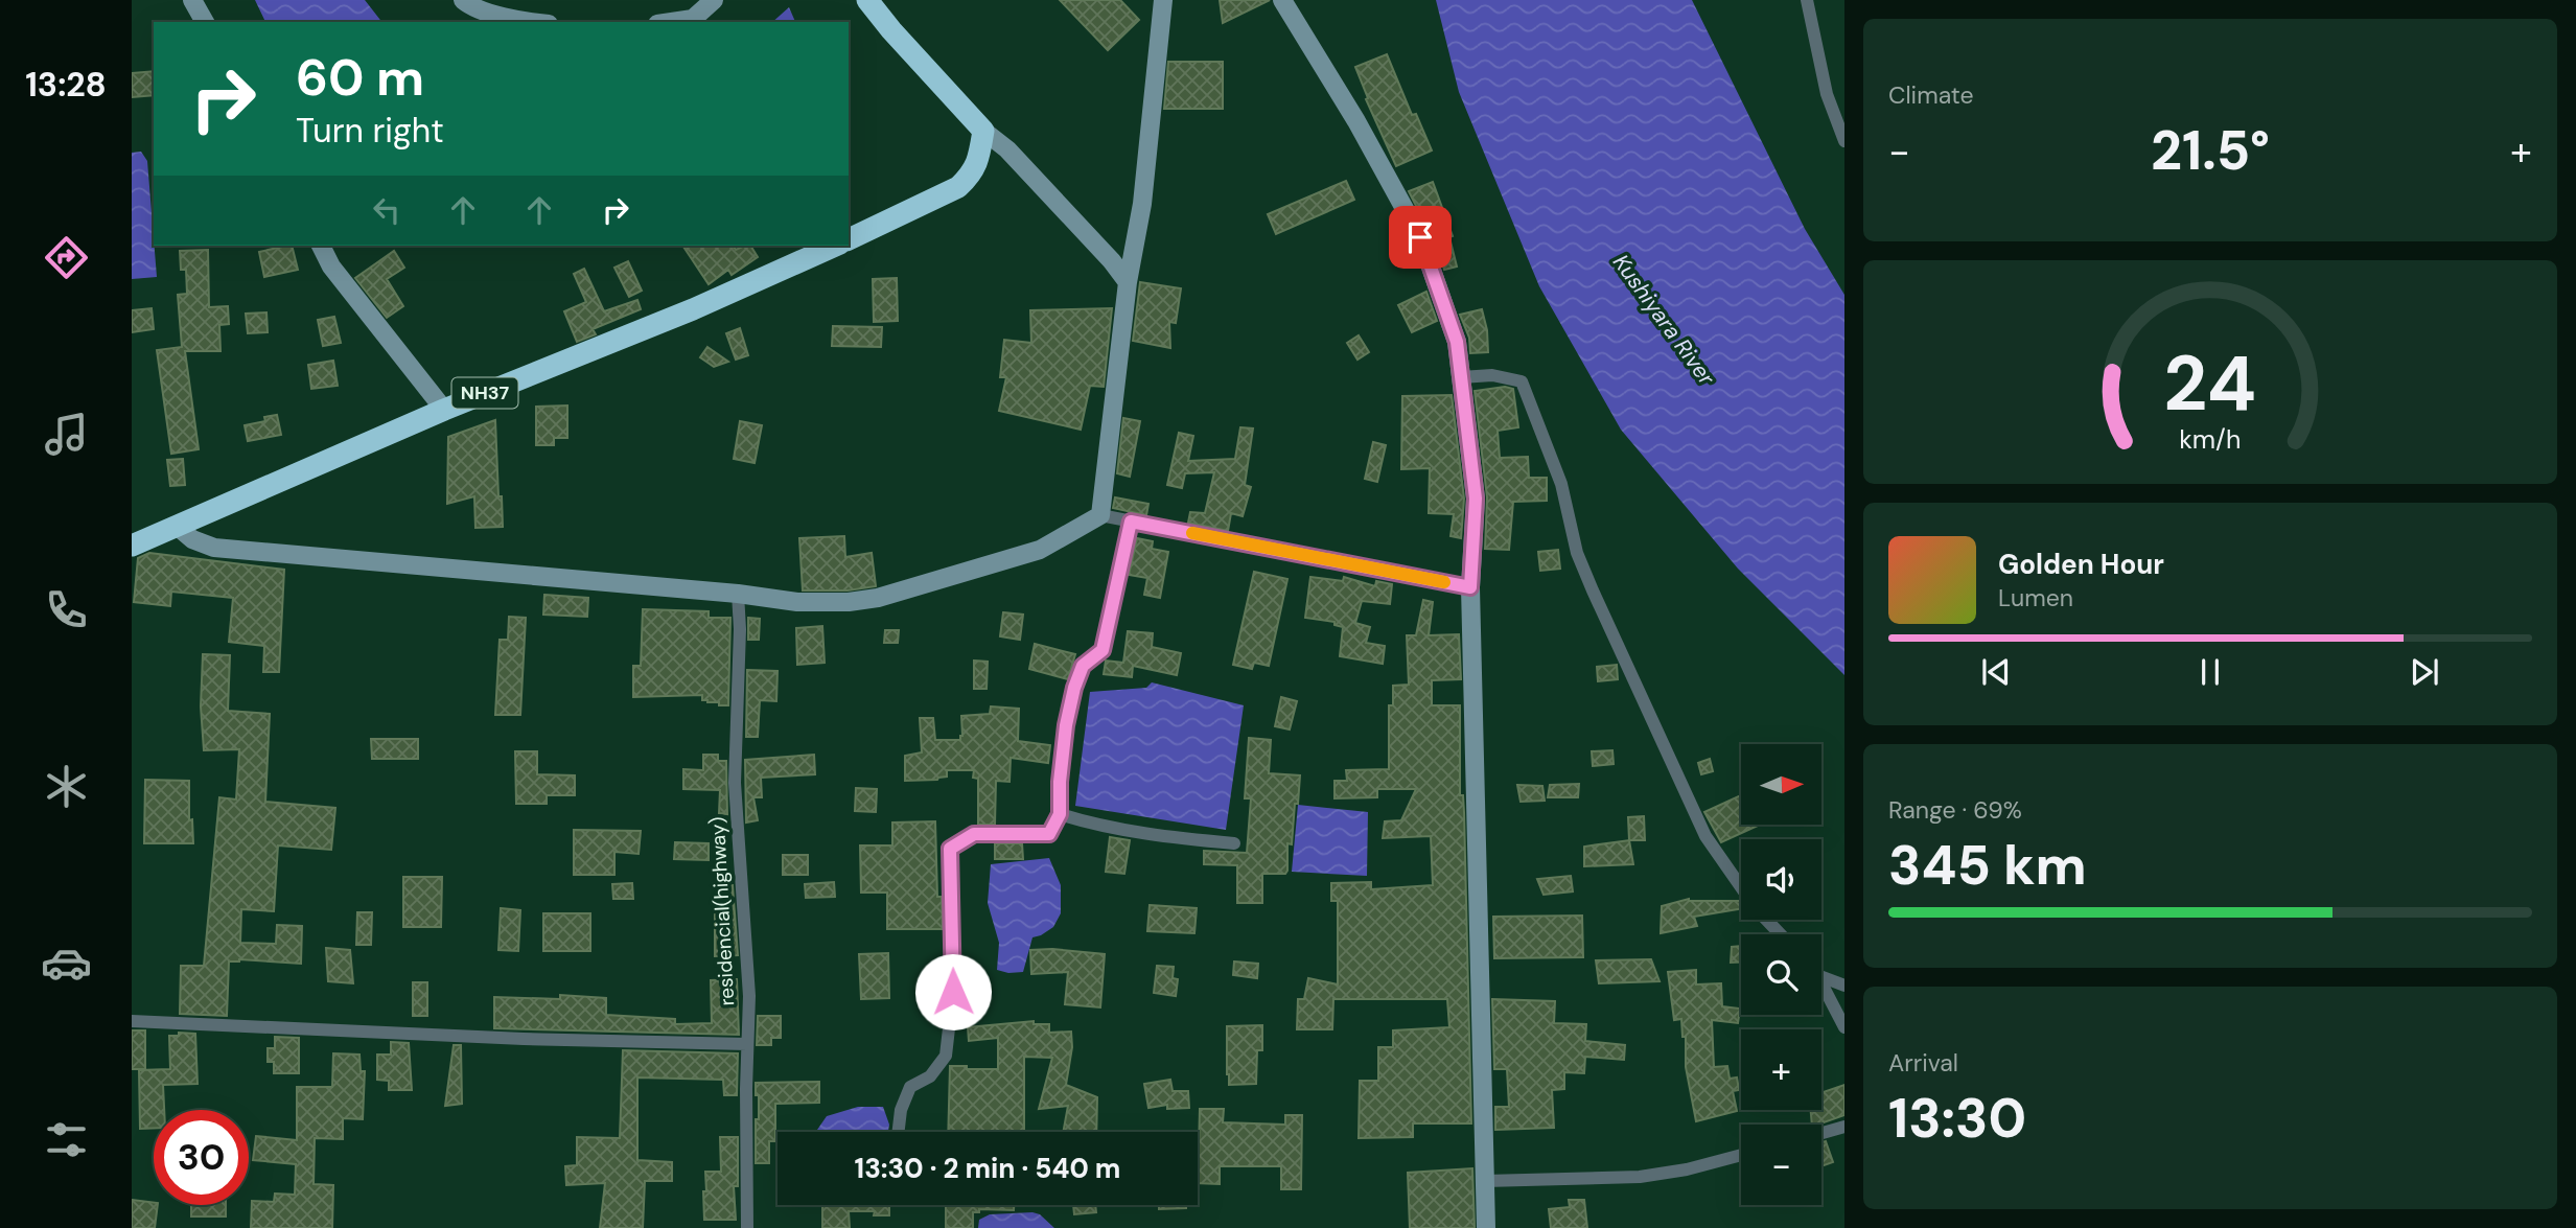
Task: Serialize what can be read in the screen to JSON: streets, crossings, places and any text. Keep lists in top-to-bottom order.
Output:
{
  "streets": {
    "highway": ["NH37"],
    "street": ["residencial(highway)"]
  },
  "water": ["Kushiyara River"],
  "north": "right",
  "page": {
    "tabs": "13:28",
    "tile": [
      "Climate",
      ["Range · 69%", "345 km"],
      ["Arrival", "13:30"]
    ],
    "turn": ["60 m", "Turn right"],
    "heat": ["−", "21.5°", "+"],
    "song": ["Golden Hour", "Lumen"],
    "map_buttons": ["+", "−"],
    "limit": "30",
    "trip": "13:30 · 2 min · 540 m",
    "gauge": ["24", "km/h"]
  }
}
